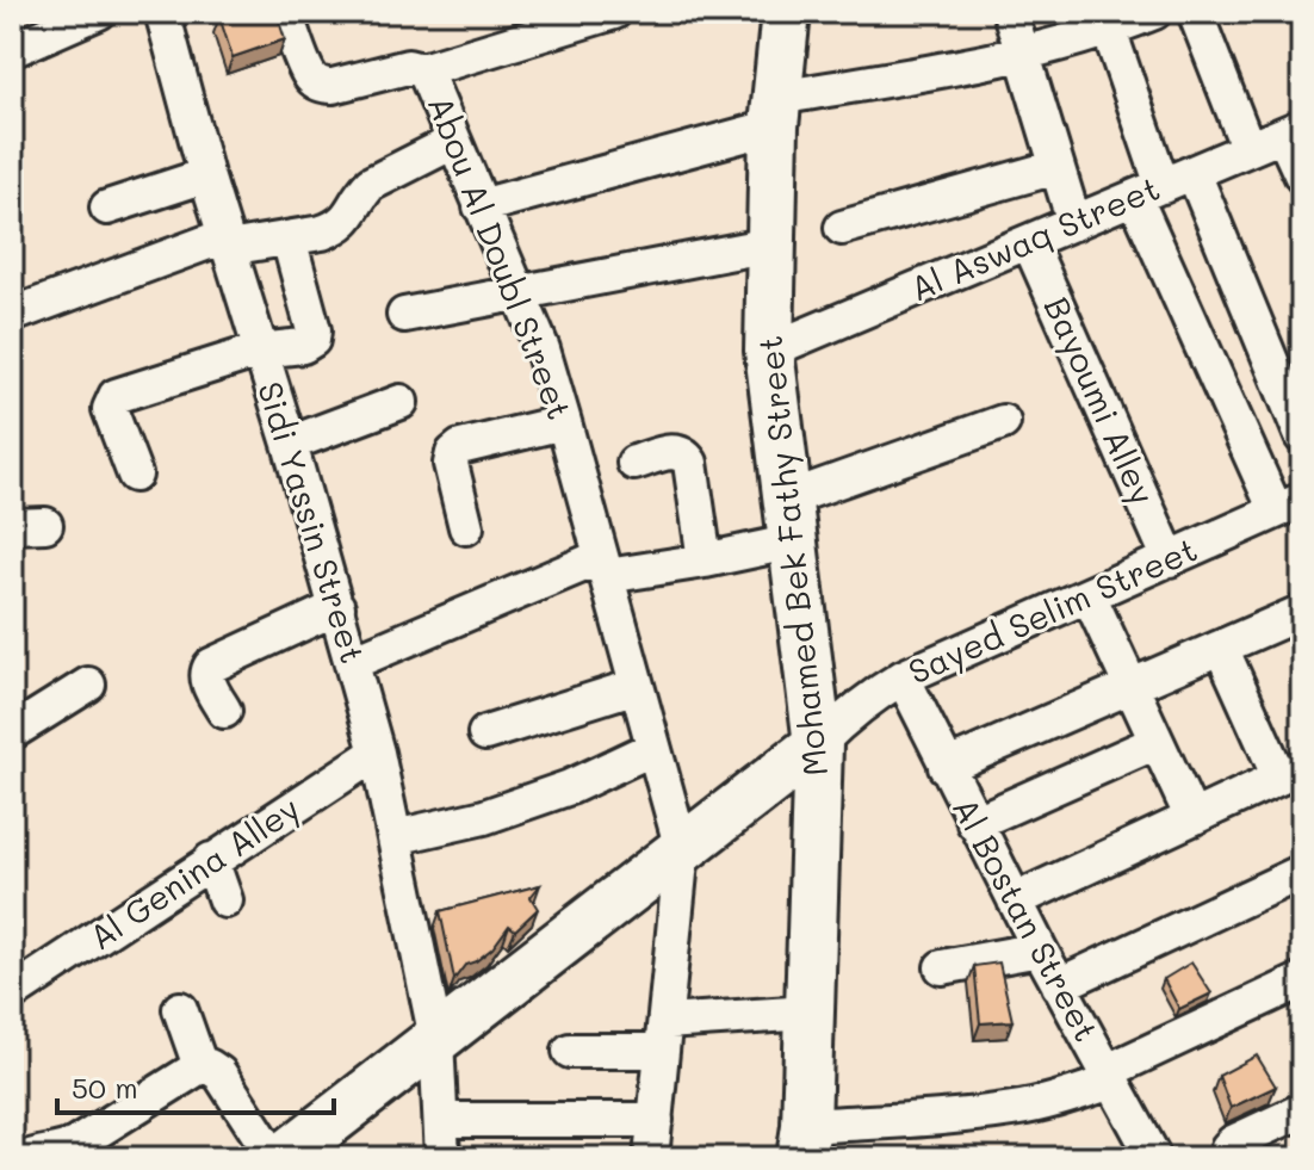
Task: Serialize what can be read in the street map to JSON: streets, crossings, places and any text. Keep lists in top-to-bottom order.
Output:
{
  "streets": {
    "street": [
      "Al Aswaq Street",
      "Abou Al Doubl Street",
      "Bayoumi Alley",
      "Sidi Yassin Street",
      "Mohamed Bek Fathy Street",
      "Sayed Selim Street",
      "Al Genina Alley",
      "Al Bostan Street"
    ]
  },
  "crossings": [
    ["Al Aswaq Street", "Bayoumi Alley"],
    ["Al Aswaq Street", "Mohamed Bek Fathy Street"],
    ["Bayoumi Alley", "Sayed Selim Street"],
    ["Sidi Yassin Street", "Al Genina Alley"],
    ["Mohamed Bek Fathy Street", "Sayed Selim Street"],
    ["Sayed Selim Street", "Al Bostan Street"]
  ],
  "scale_bar": "50 m"
}
